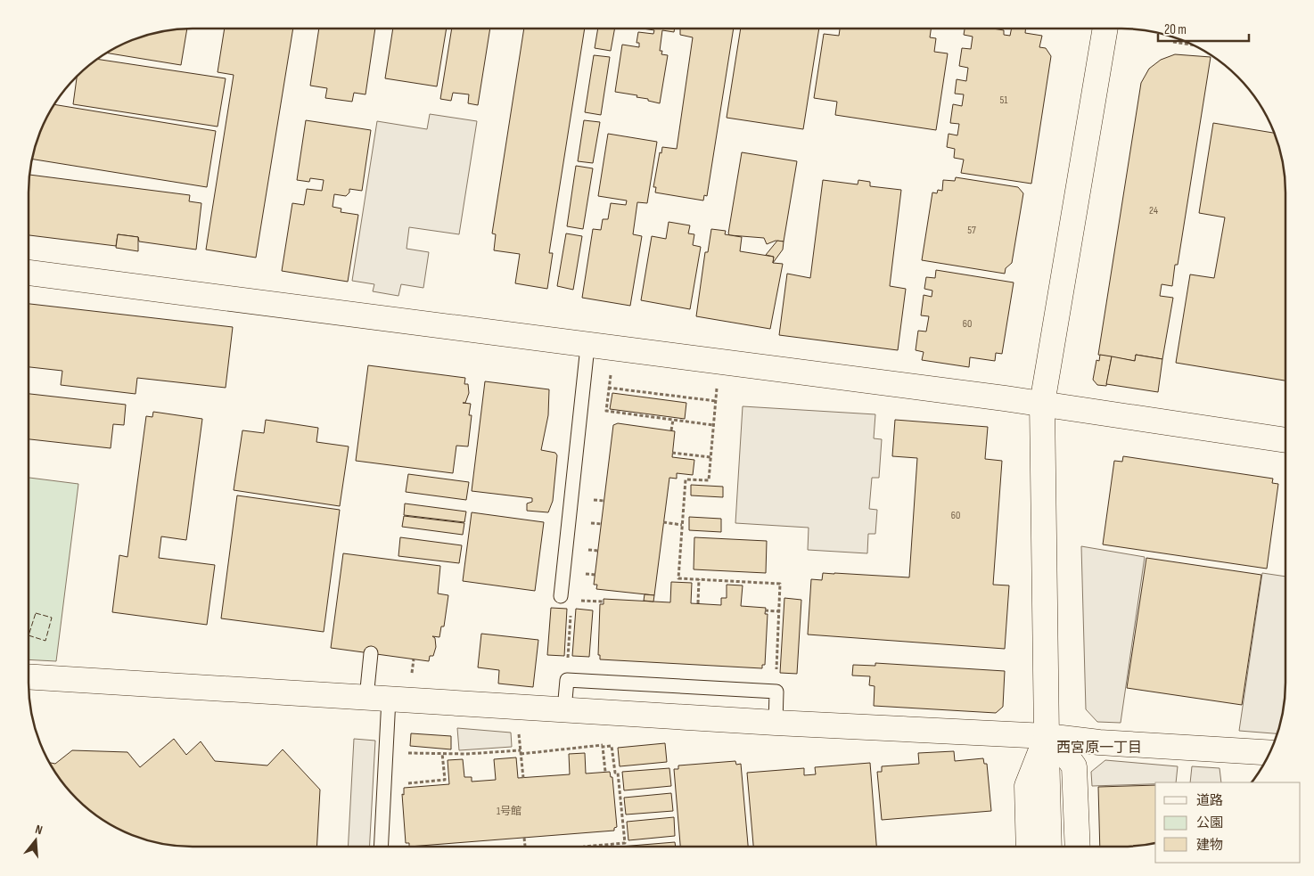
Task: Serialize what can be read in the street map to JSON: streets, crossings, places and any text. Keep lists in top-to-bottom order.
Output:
{
  "districts": ["西宮原一丁目"],
  "house_numbers": [
    "51",
    "24",
    "57",
    "60",
    "60",
    "1号館"
  ],
  "legend": ["道路", "公園", "建物"],
  "scale_bar": "20 m",
  "north": "top"
}
